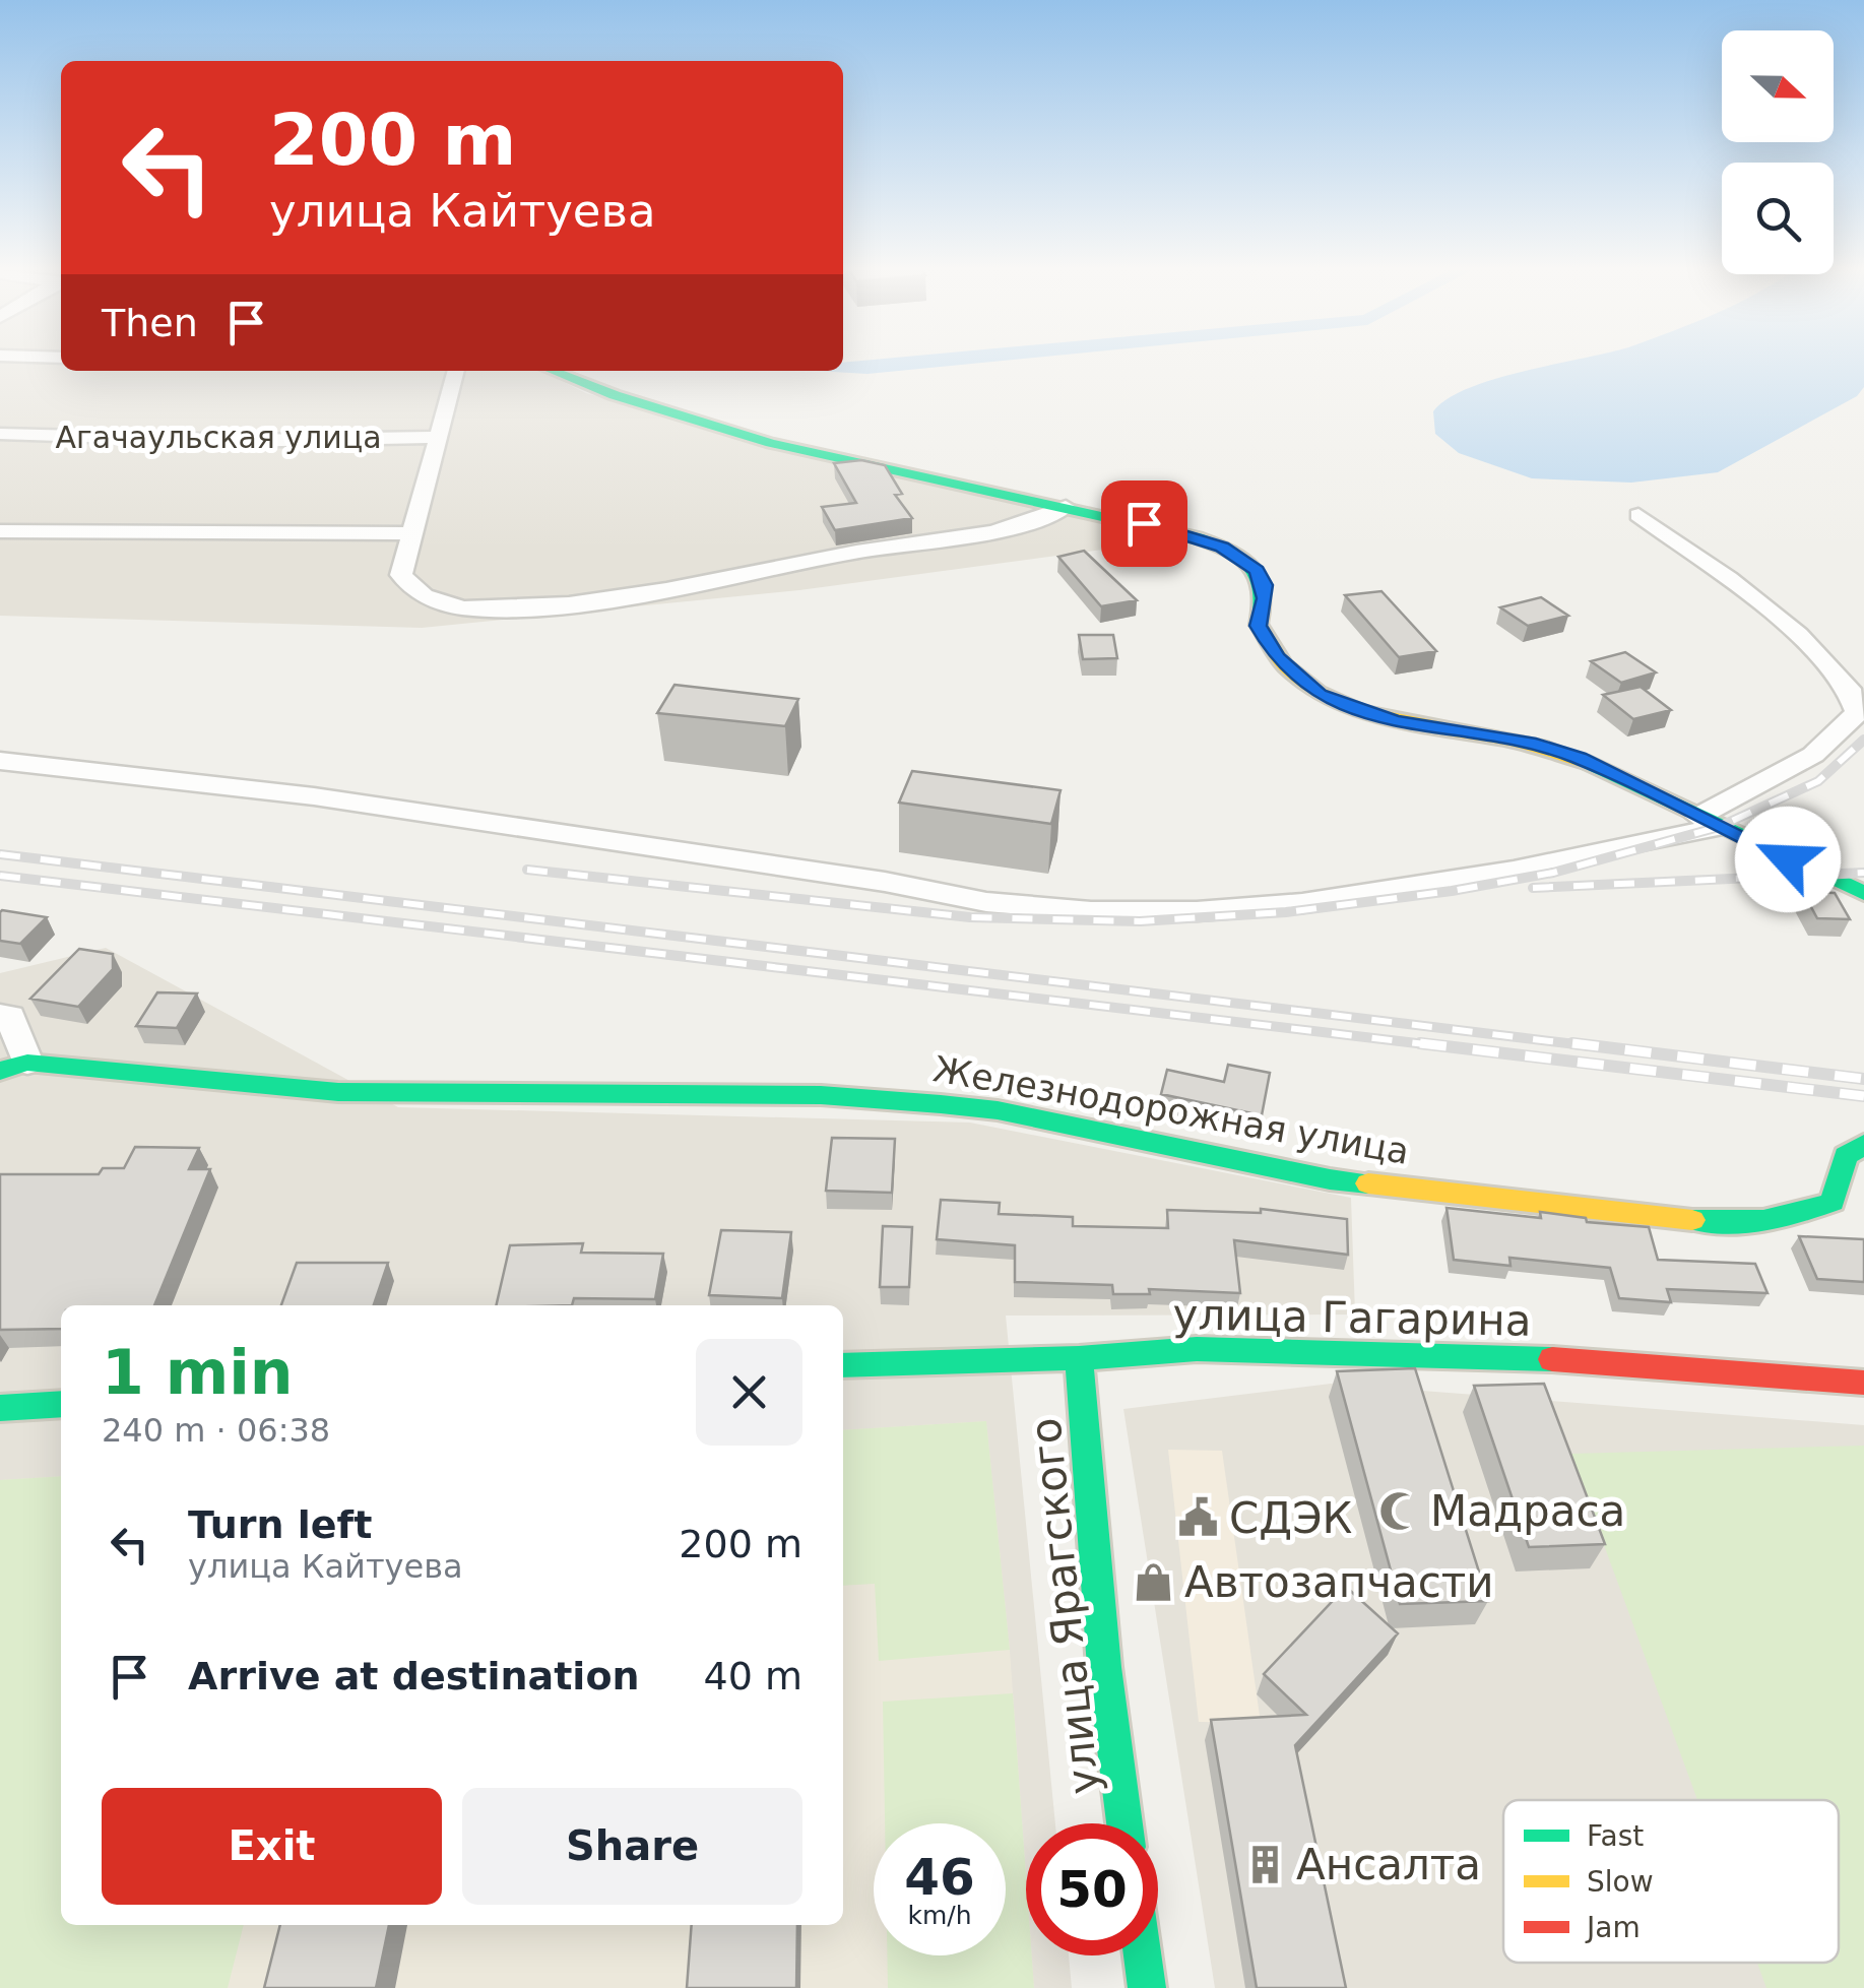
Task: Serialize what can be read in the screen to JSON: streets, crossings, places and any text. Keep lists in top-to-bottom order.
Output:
{
  "streets": {
    "main road": ["Железнодорожная улица", "улица Гагарина", "улица Ярагского"],
    "street": ["Агачаульская улица"]
  },
  "crossings": [
    ["улица Гагарина", "улица Ярагского"]
  ],
  "places": {
    "mosque": ["Мадраса"],
    "public building": ["СДЭК"],
    "shop": ["Автозапчасти"],
    "building": ["Ансалта"]
  },
  "legend": ["Fast", "Slow", "Jam"],
  "north": "right",
  "page": {
    "turn": ["200 m", "улица Кайтуева"],
    "then": "Then",
    "heading": ["1 min", "240 m · 06:38"],
    "list": [
      {
        "name": "Turn left",
        "note": "улица Кайтуева",
        "value": "200 m"
      },
      {
        "name": "Arrive at destination",
        "value": "40 m"
      }
    ],
    "buttons": ["Exit", "Share"],
    "speed": "46 km/h",
    "limit": "50"
  }
}
